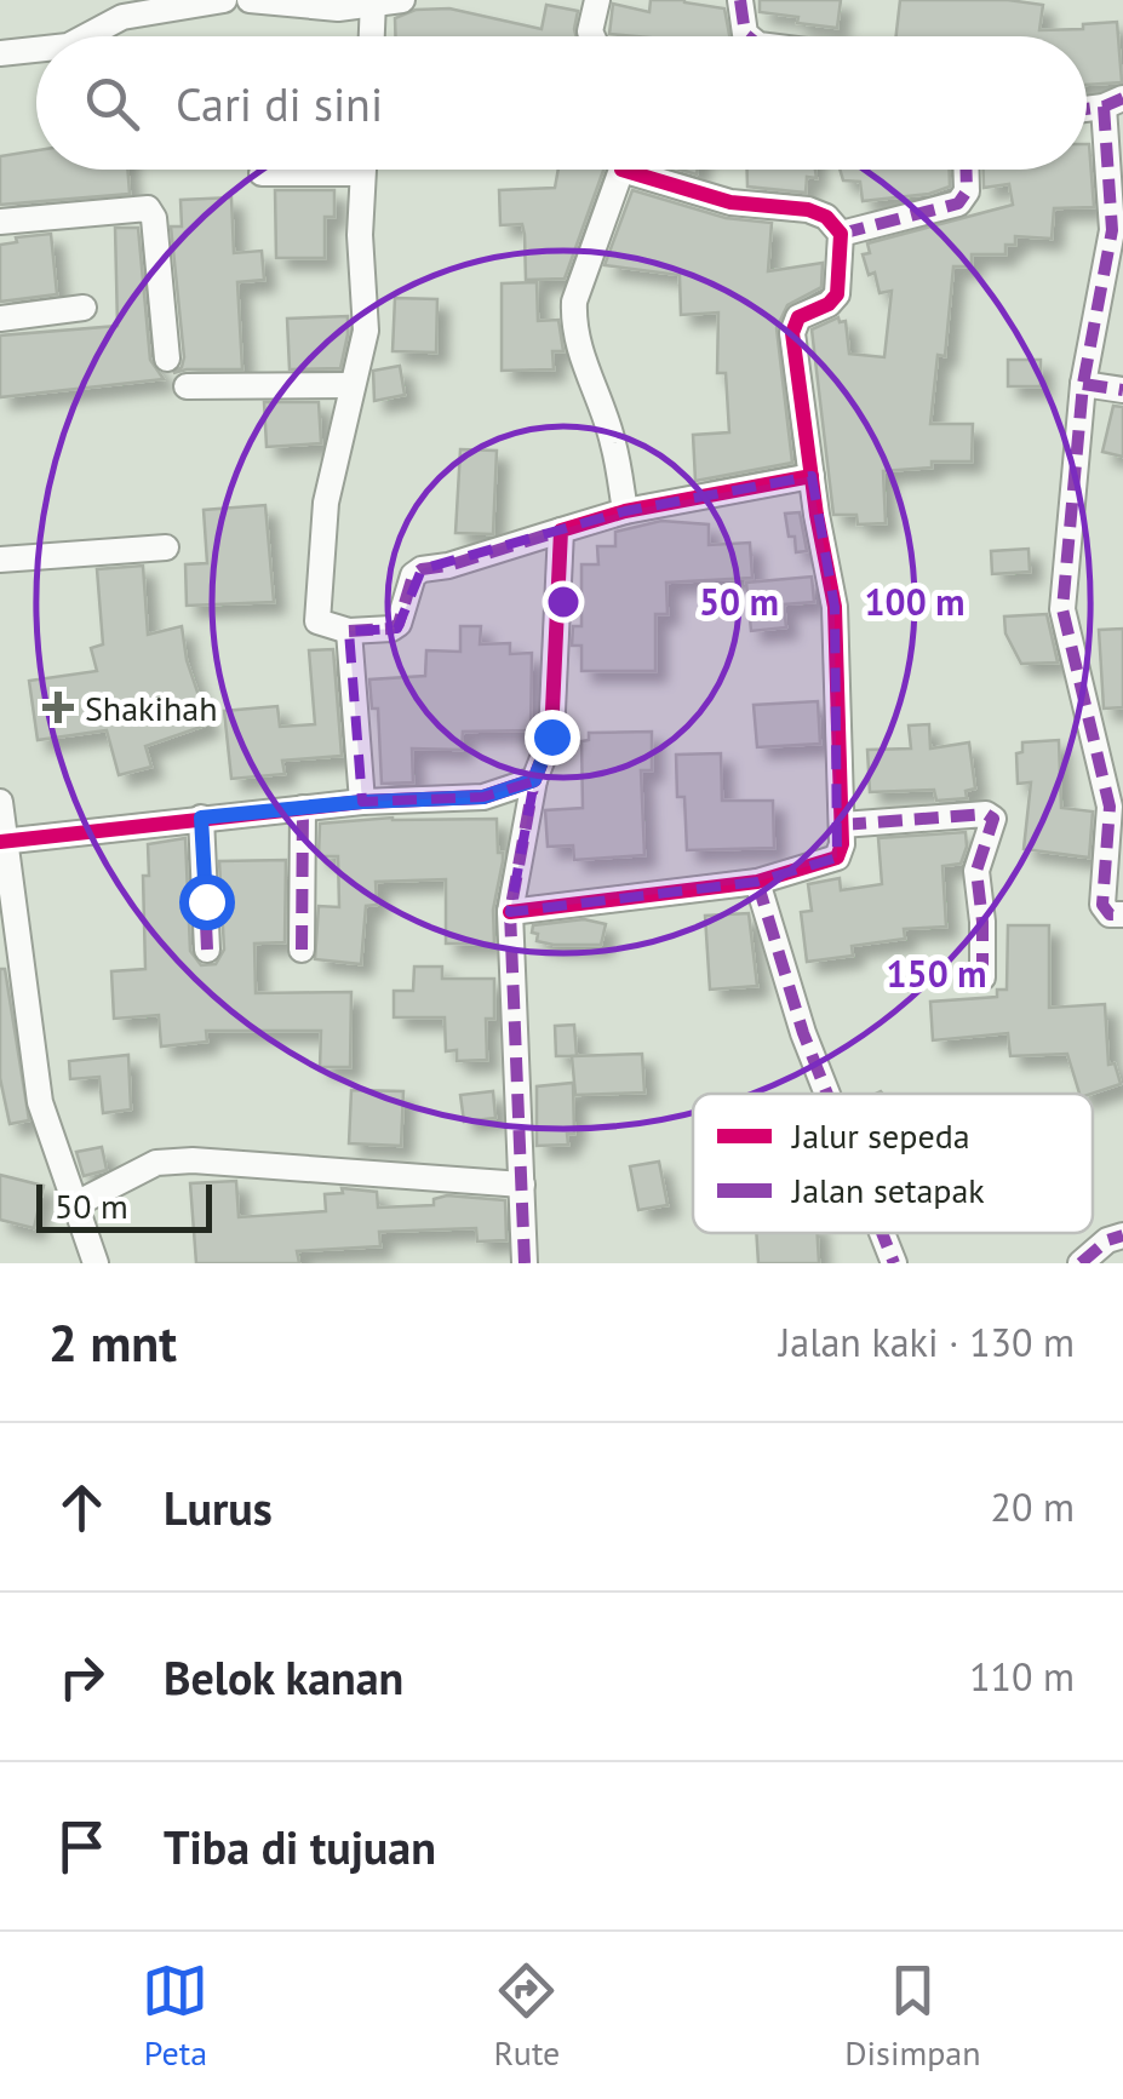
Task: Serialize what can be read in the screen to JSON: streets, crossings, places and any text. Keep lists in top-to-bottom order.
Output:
{
  "places": {
    "health": ["Shakihah"]
  },
  "legend": ["Jalur sepeda", "Jalan setapak"],
  "scale_bar": "50 m",
  "page": {
    "search": "Cari di sini",
    "scale": "50 m",
    "heading": ["2 mnt", "Jalan kaki · 130 m"],
    "list": [
      ["Lurus", "20 m"],
      ["Belok kanan", "110 m"],
      "Tiba di tujuan"
    ],
    "nav": ["Peta", "Rute", "Disimpan"]
  },
  "rings": ["50 m", "100 m", "150 m"]
}
